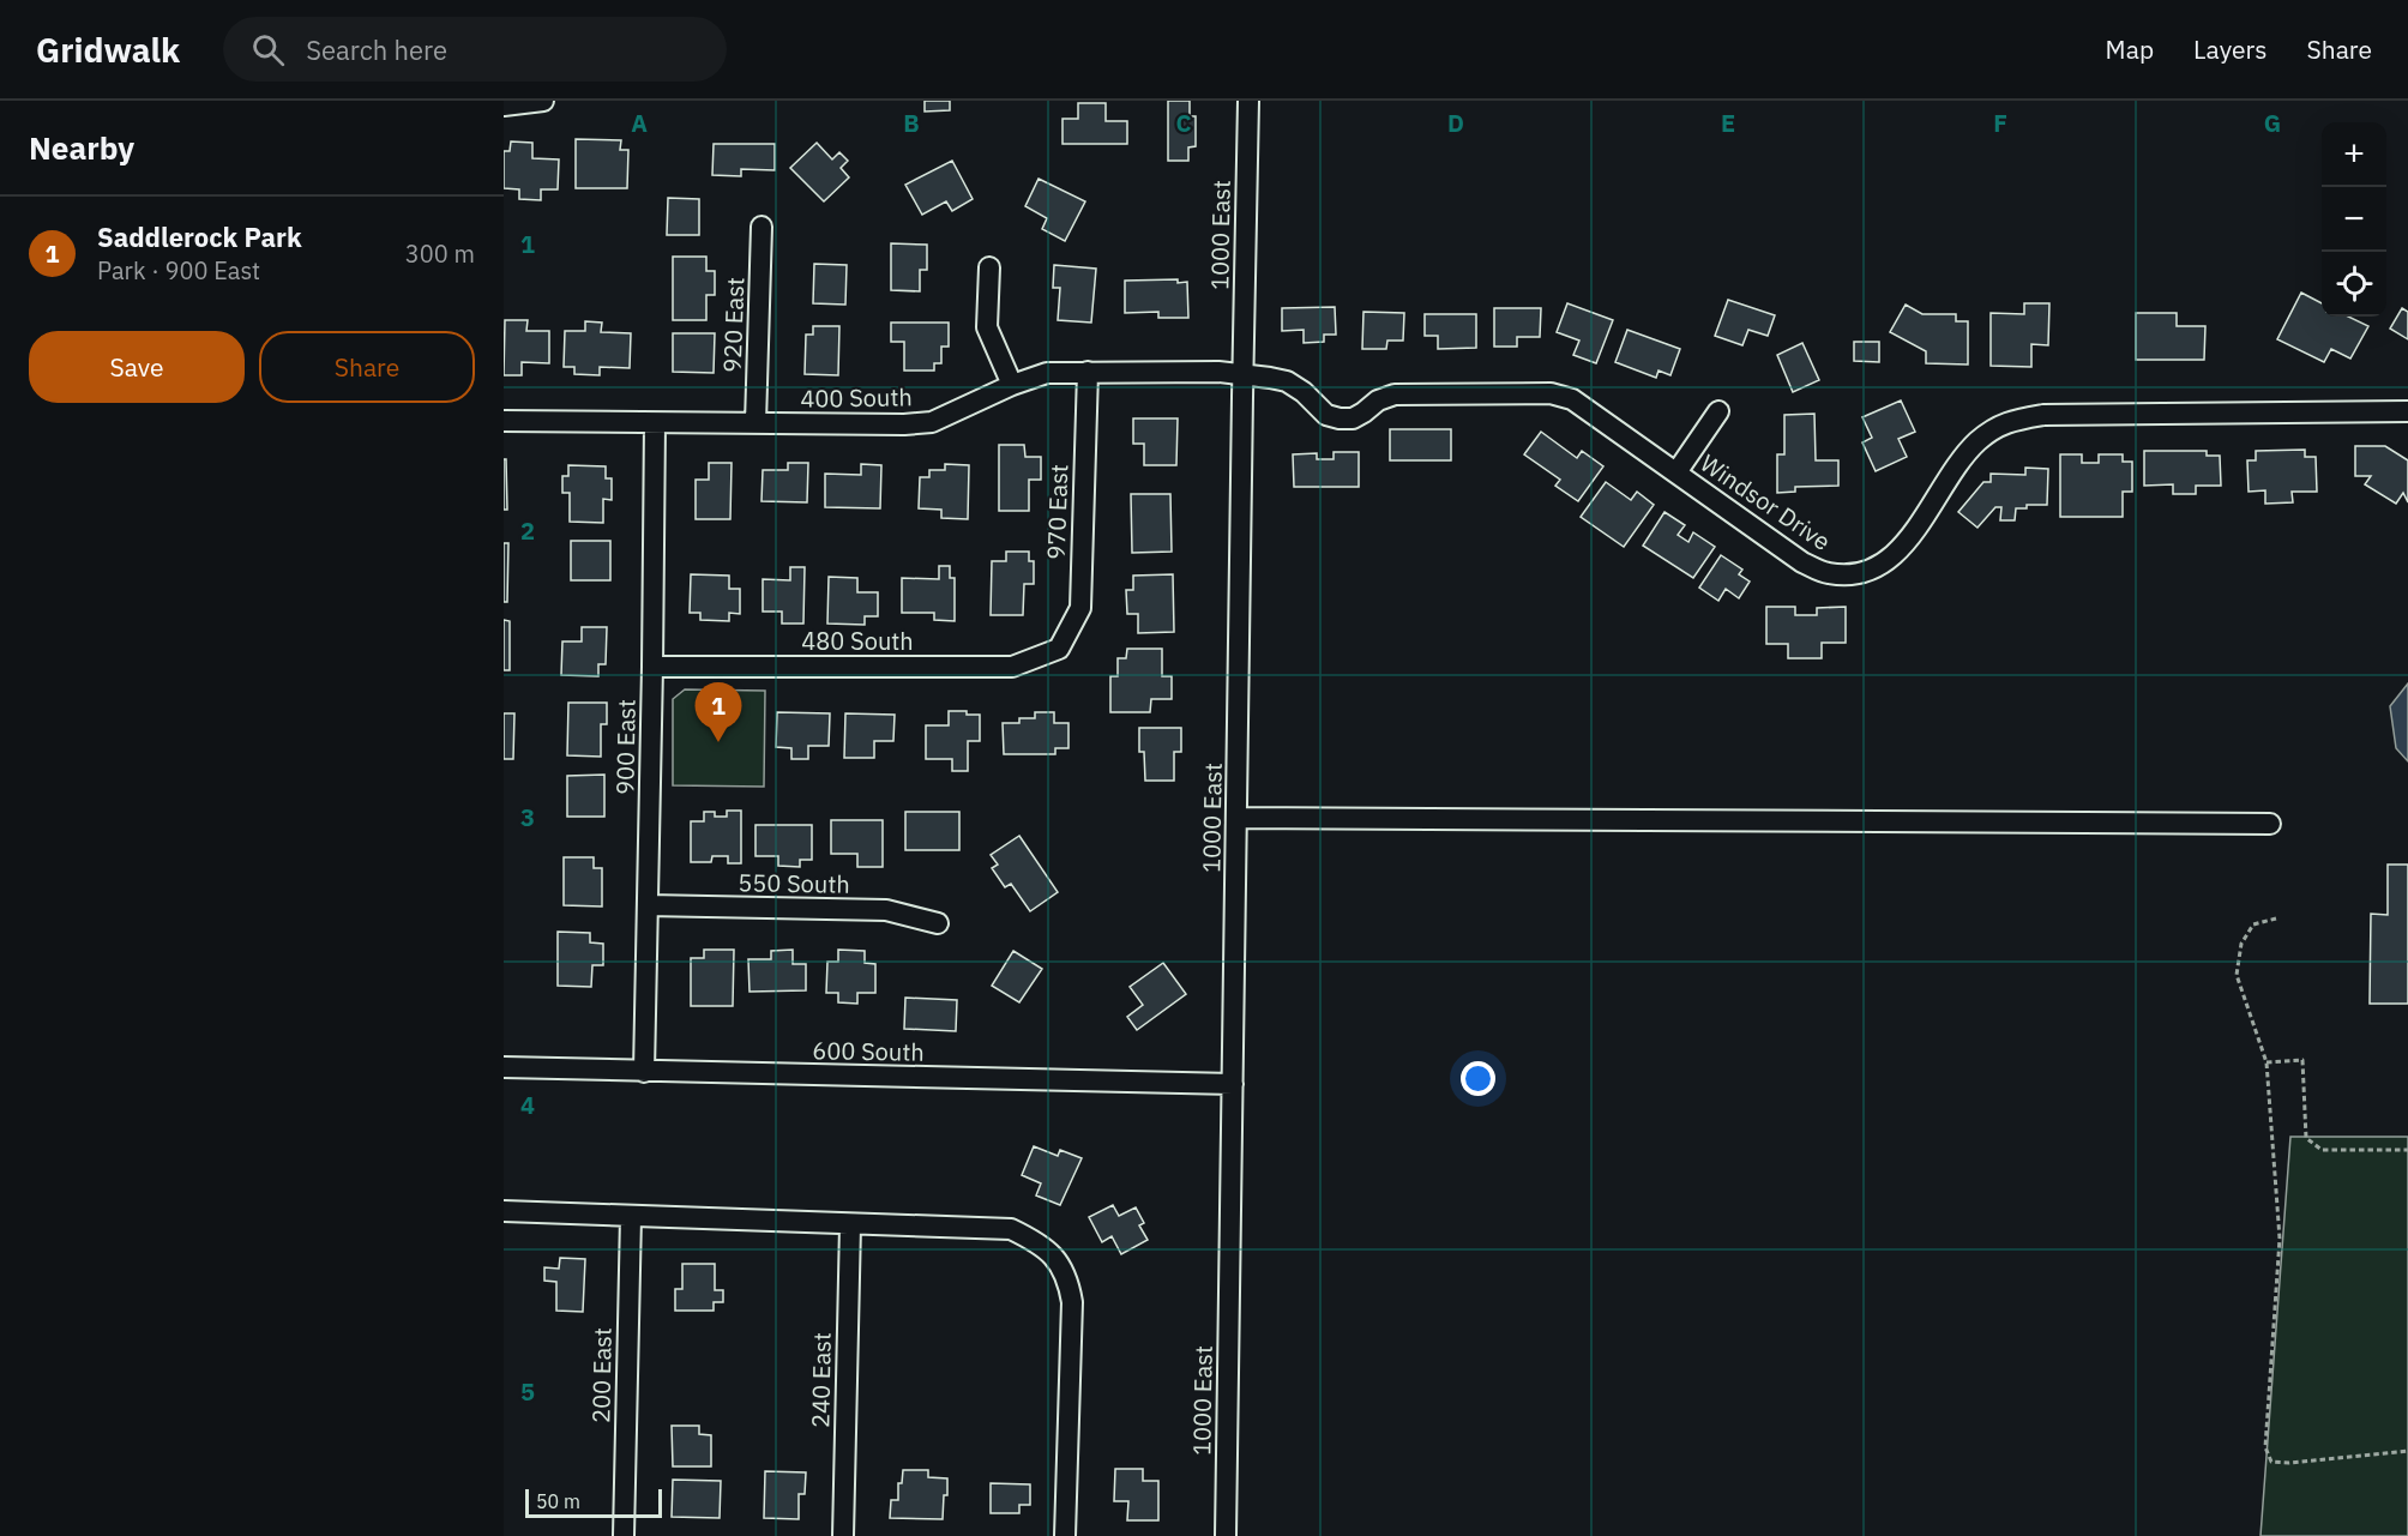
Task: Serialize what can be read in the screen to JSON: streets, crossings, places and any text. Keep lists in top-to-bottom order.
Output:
{
  "streets": {
    "street": [
      "1000 East",
      "920 East",
      "400 South",
      "Windsor Drive",
      "970 East",
      "480 South",
      "900 East",
      "550 South",
      "600 South",
      "200 East",
      "240 East"
    ]
  },
  "crossings": [
    ["1000 East", "400 South"],
    ["1000 East", "Windsor Drive"],
    ["1000 East", "600 South"],
    ["920 East", "400 South"],
    ["400 South", "Windsor Drive"],
    ["400 South", "970 East"],
    ["400 South", "900 East"],
    ["970 East", "480 South"],
    ["480 South", "900 East"],
    ["900 East", "550 South"],
    ["900 East", "600 South"]
  ],
  "scale_bar": "50 m",
  "page": {
    "header": "Gridwalk",
    "search": "Search here",
    "nav": ["Map", "Layers", "Share"],
    "heading": "Nearby",
    "map_buttons": ["+", "−"],
    "list": [
      {
        "mark": "1",
        "name": "Saddlerock Park",
        "note": "Park · 900 East",
        "value": "300 m"
      }
    ],
    "buttons": ["Save", "Share"],
    "pins": "1",
    "scale": "50 m"
  },
  "grid": {
    "columns": [
      "A",
      "B",
      "C",
      "D",
      "E",
      "F",
      "G"
    ],
    "rows": [
      "1",
      "2",
      "3",
      "4",
      "5"
    ]
  }
}
